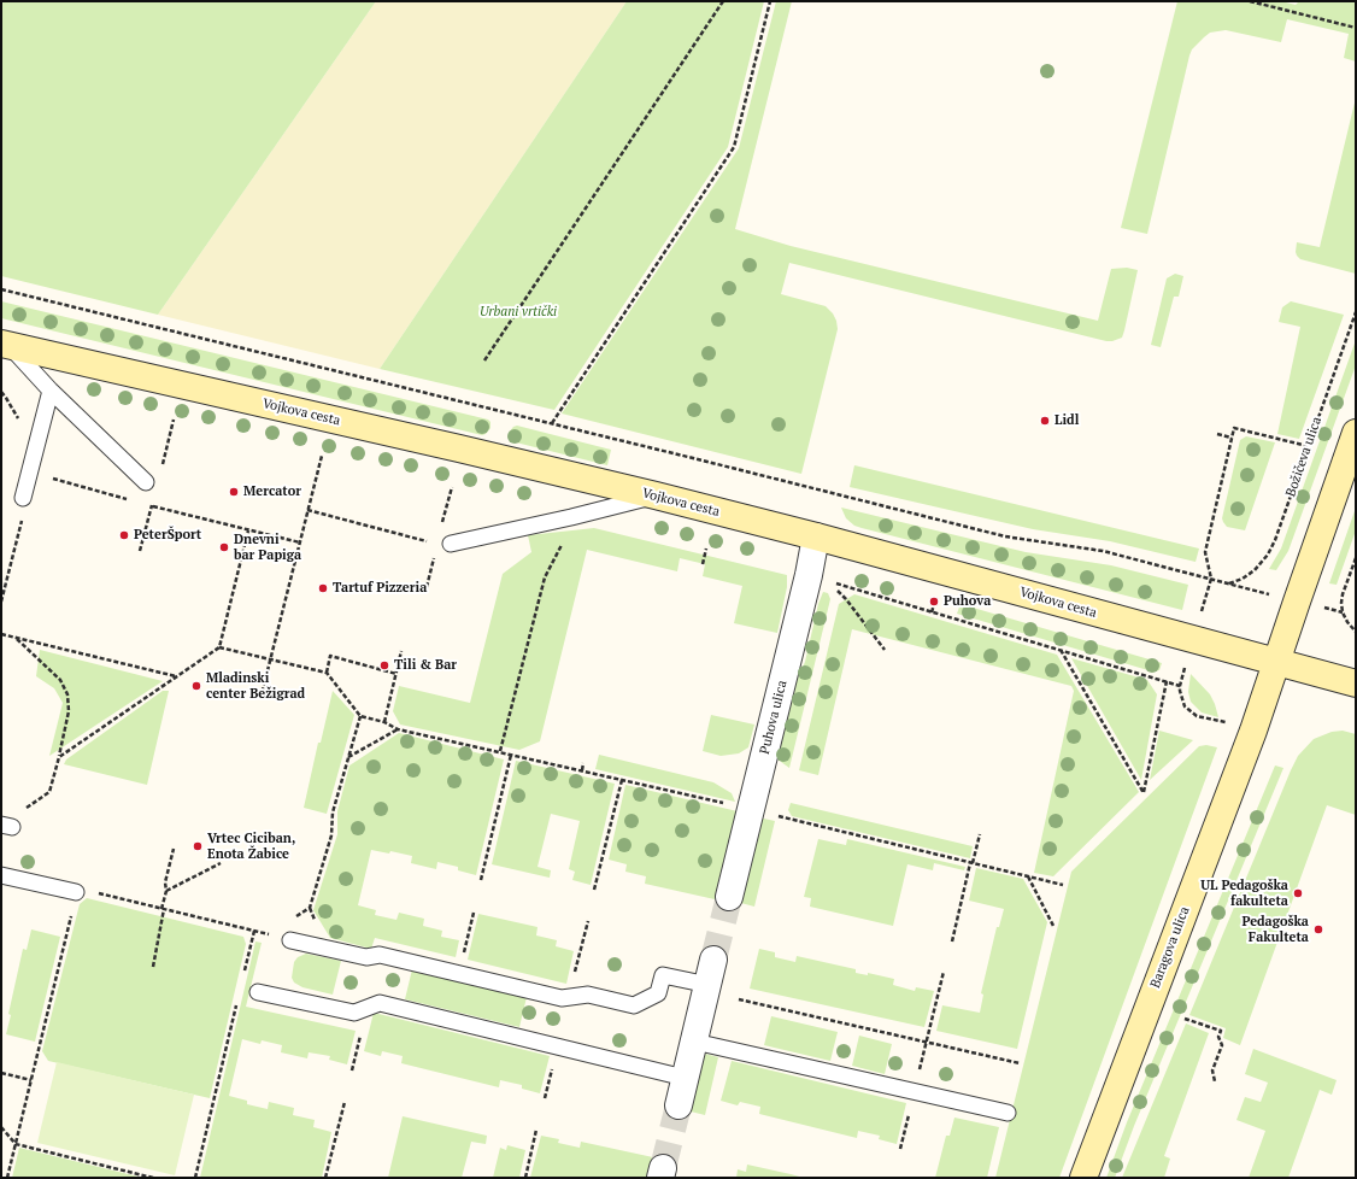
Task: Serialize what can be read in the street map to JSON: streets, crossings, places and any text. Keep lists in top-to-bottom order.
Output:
{
  "streets": {
    "street": ["Vojkova cesta", "Puhova ulica", "Baragova ulica"],
    "path": ["Božičeva ulica"]
  },
  "crossings": [
    ["Vojkova cesta", "Puhova ulica"],
    ["Vojkova cesta", "Baragova ulica"]
  ],
  "parks": ["Urbani vrtički"],
  "places": [
    "Lidl",
    "Mercator",
    "PeterŠport",
    "Dnevni bar Papiga",
    "Tartuf Pizzeria",
    "Puhova",
    "Tili & Bar",
    "Mladinski center Bežigrad",
    "Vrtec Ciciban, Enota Žabice",
    "UL Pedagoška fakulteta",
    "Pedagoška Fakulteta"
  ]
}
